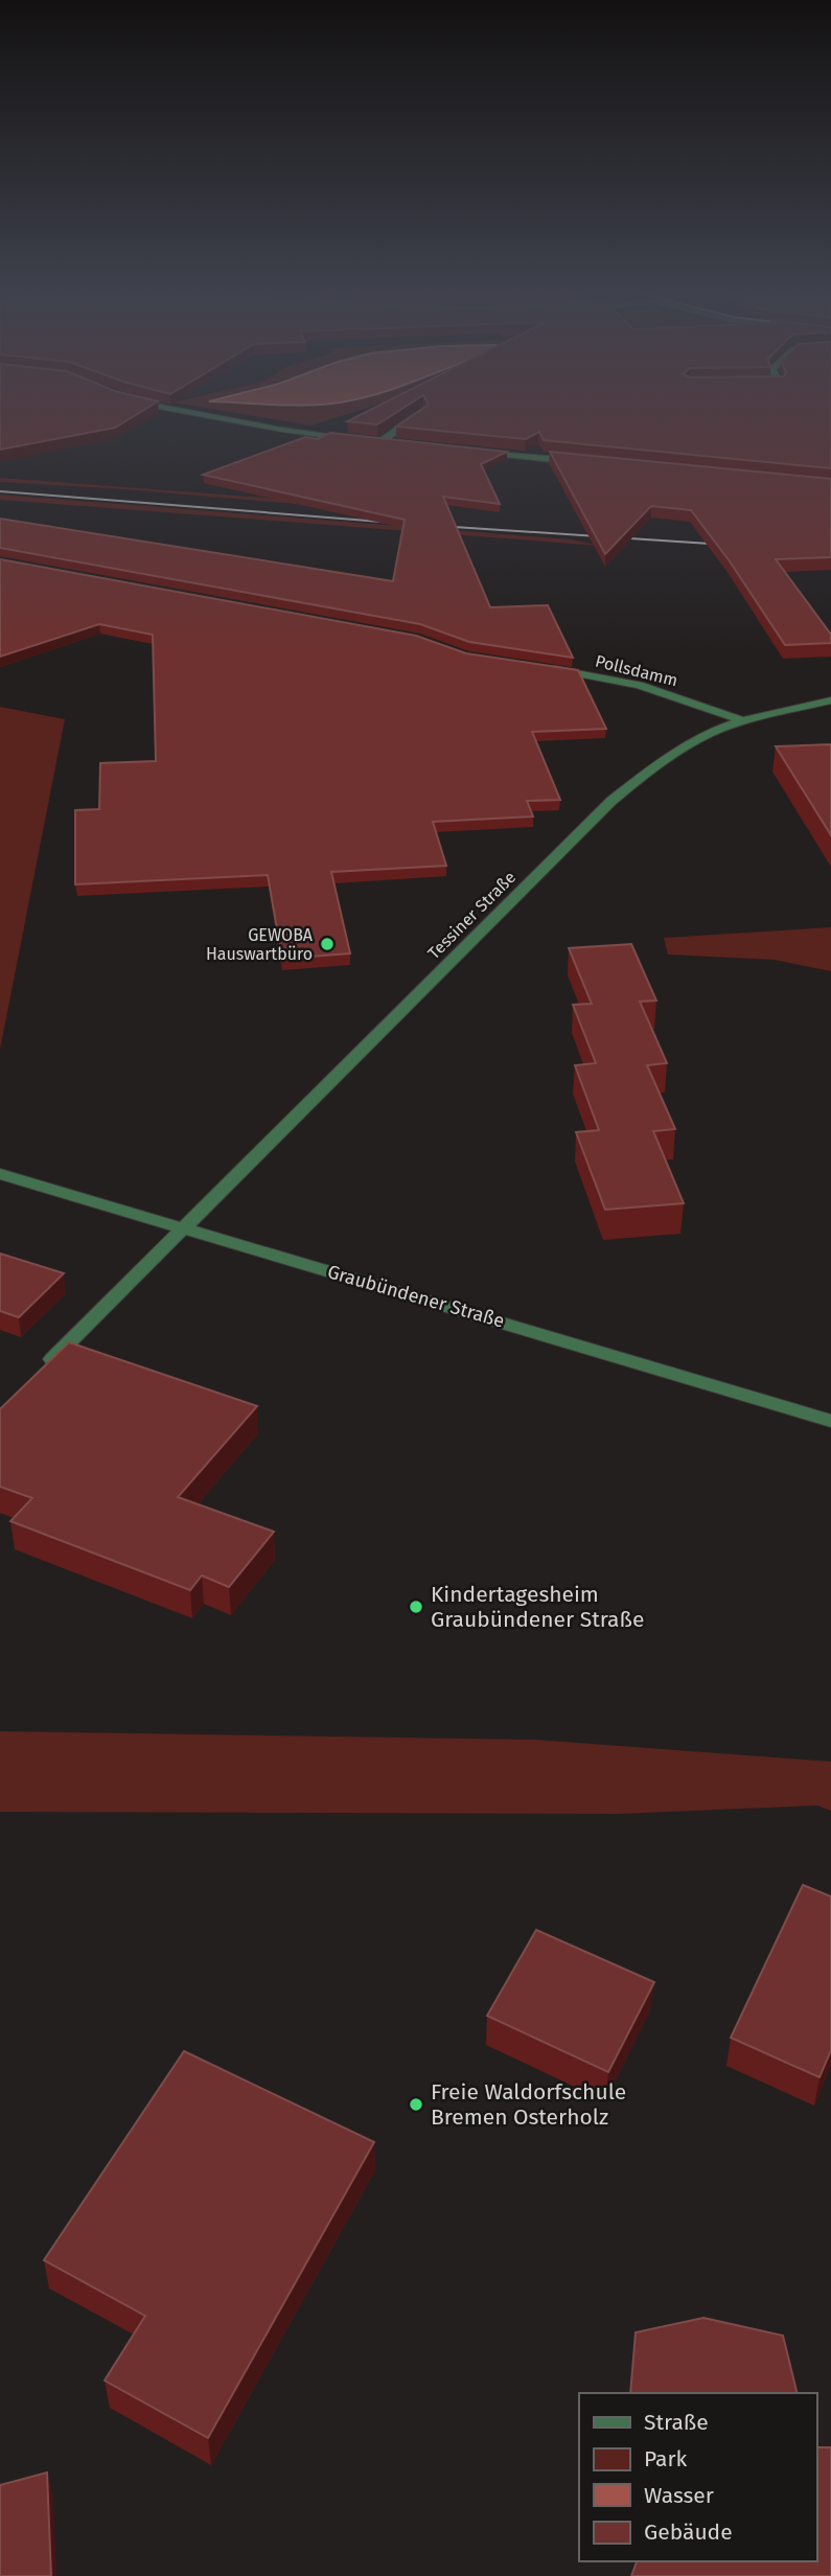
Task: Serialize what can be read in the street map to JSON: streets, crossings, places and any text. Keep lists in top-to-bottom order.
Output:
{
  "streets": {
    "street": ["Pollsdamm", "Tessiner Straße", "Graubündener Straße"]
  },
  "crossings": [
    ["Pollsdamm", "Tessiner Straße"],
    ["Tessiner Straße", "Graubündener Straße"]
  ],
  "places": ["GEWOBA Hauswartbüro", "Kindertagesheim Graubündener Straße", "Freie Waldorfschule Bremen Osterholz"],
  "legend": [
    "Straße",
    "Park",
    "Wasser",
    "Gebäude"
  ]
}
